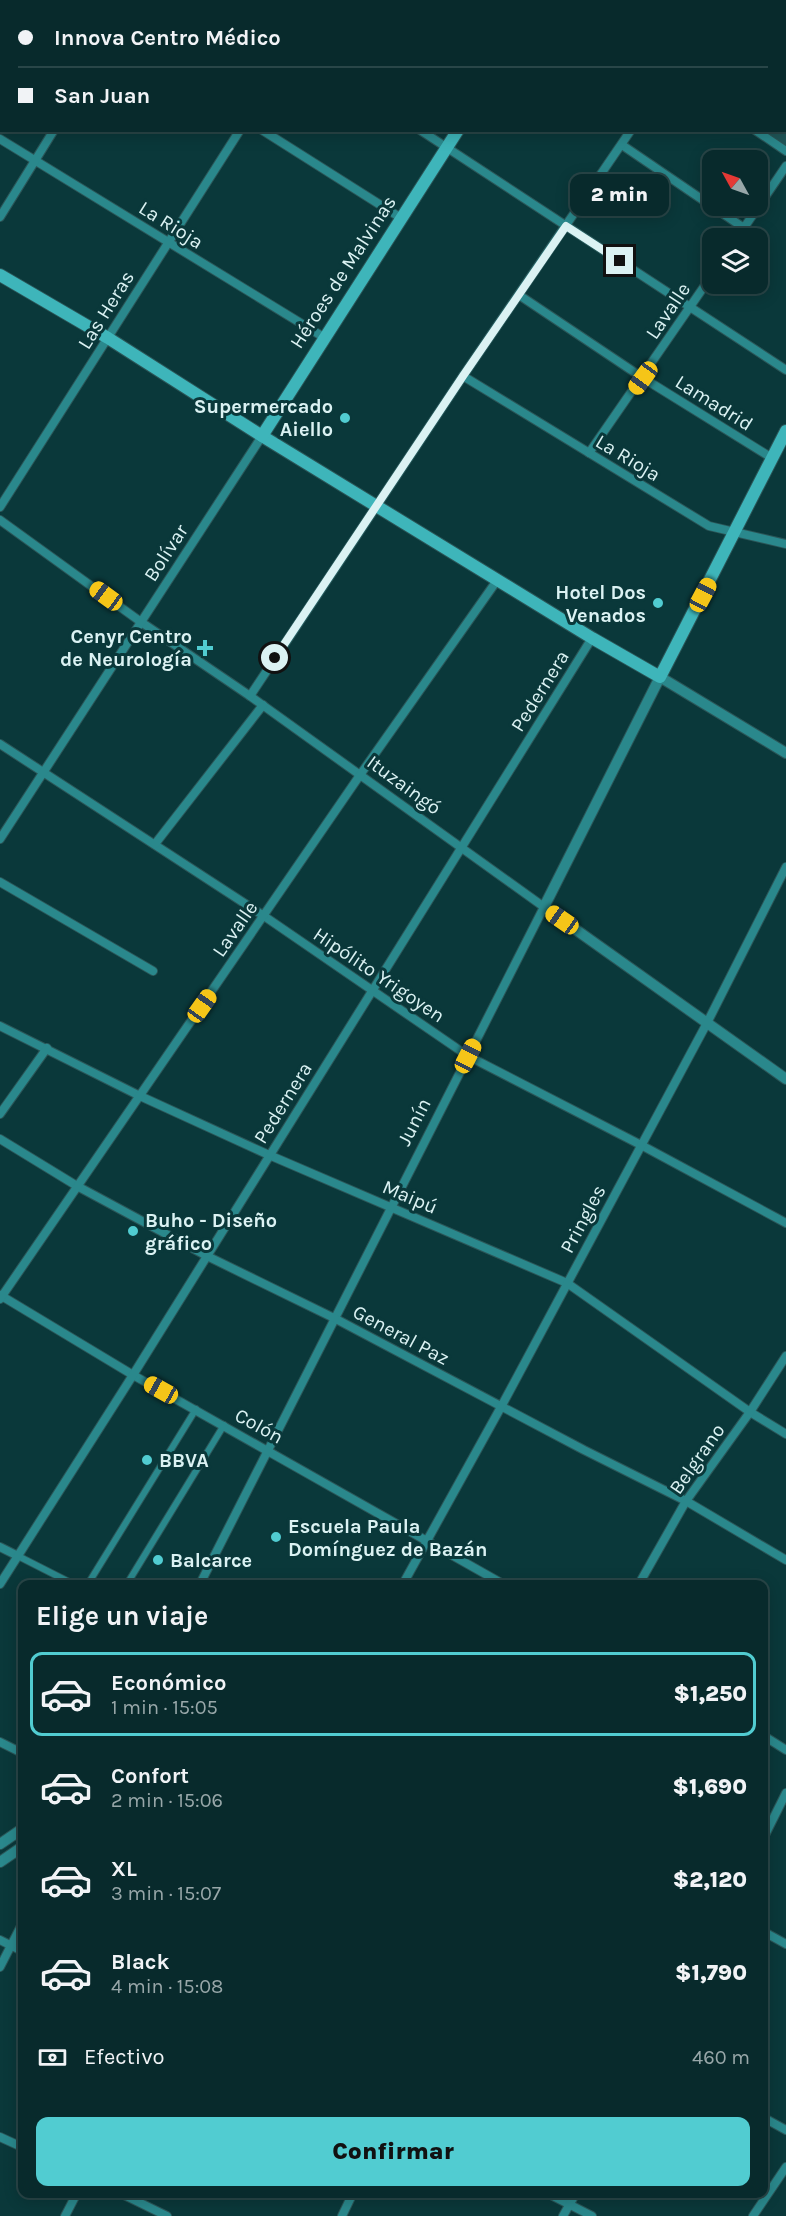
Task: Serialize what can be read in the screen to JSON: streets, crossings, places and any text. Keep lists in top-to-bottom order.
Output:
{
  "streets": {
    "main road": ["Héroes de Malvinas"],
    "street": [
      "La Rioja",
      "Las Heras",
      "Lavalle",
      "Lamadrid",
      "Bolívar",
      "Pedernera",
      "Ituzaingó",
      "Hipólito Yrigoyen",
      "Junín",
      "Maipú",
      "Pringles",
      "General Paz",
      "Colón",
      "Belgrano"
    ]
  },
  "crossings": [
    ["La Rioja", "Héroes de Malvinas"],
    ["La Rioja", "Las Heras"],
    ["La Rioja", "Lavalle"],
    ["Héroes de Malvinas", "Bolívar"],
    ["Lavalle", "Lamadrid"],
    ["Lavalle", "Ituzaingó"],
    ["Lavalle", "Hipólito Yrigoyen"],
    ["Lavalle", "Maipú"],
    ["Lavalle", "General Paz"],
    ["Lavalle", "Colón"],
    ["Bolívar", "Ituzaingó"],
    ["Bolívar", "Hipólito Yrigoyen"],
    ["Pedernera", "Ituzaingó"],
    ["Pedernera", "Hipólito Yrigoyen"],
    ["Pedernera", "Maipú"],
    ["Pedernera", "General Paz"],
    ["Pedernera", "Colón"],
    ["Ituzaingó", "Junín"],
    ["Ituzaingó", "Pringles"],
    ["Hipólito Yrigoyen", "Junín"],
    ["Hipólito Yrigoyen", "Pringles"],
    ["Junín", "Maipú"],
    ["Junín", "General Paz"],
    ["Junín", "Colón"],
    ["Maipú", "Pringles"],
    ["Maipú", "Belgrano"],
    ["Pringles", "General Paz"],
    ["Pringles", "Colón"],
    ["General Paz", "Belgrano"]
  ],
  "places": {
    "other": [
      "Supermercado Aiello",
      "Hotel Dos Venados",
      "Buho - Diseño gráfico",
      "BBVA",
      "Escuela Paula Domínguez de Bazán",
      "Balcarce"
    ],
    "health": ["Cenyr Centro de Neurología"]
  },
  "north": "top left",
  "page": {
    "banner": ["Innova Centro Médico", "San Juan"],
    "bubble": "2 min",
    "heading": "Elige un viaje",
    "list": [
      {
        "name": "Económico",
        "note": "1 min · 15:05",
        "value": "$1,250"
      },
      {
        "name": "Confort",
        "note": "2 min · 15:06",
        "value": "$1,690"
      },
      {
        "name": "XL",
        "note": "3 min · 15:07",
        "value": "$2,120"
      },
      {
        "name": "Black",
        "note": "4 min · 15:08",
        "value": "$1,790"
      }
    ],
    "pay": ["Efectivo", "460 m"],
    "buttons": "Confirmar"
  }
}
